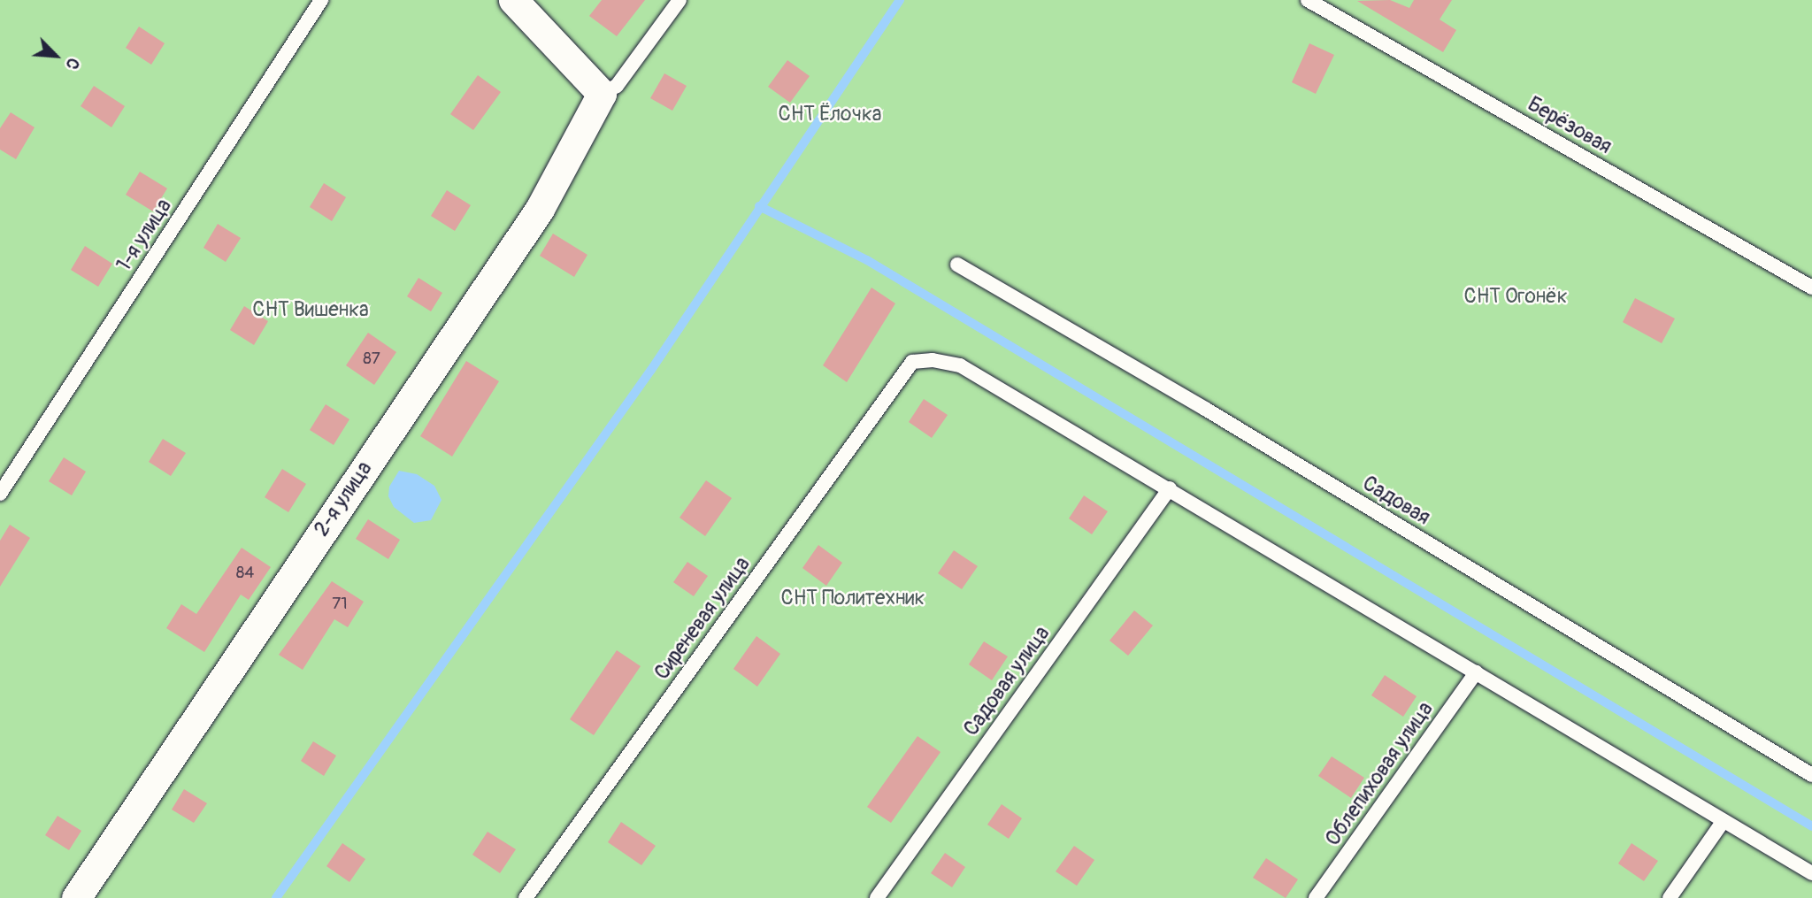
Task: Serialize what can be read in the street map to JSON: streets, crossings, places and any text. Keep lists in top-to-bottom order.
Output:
{
  "streets": {
    "street": ["2-я улица"],
    "lane": [
      "Берёзовая",
      "1-я улица",
      "Садовая",
      "Сиреневая улица",
      "Садовая улица",
      "Облепиховая улица"
    ]
  },
  "crossings": [
    ["Сиреневая улица", "Садовая улица"]
  ],
  "parks": [
    "СНТ Ёлочка",
    "СНТ Огонёк",
    "СНТ Вишенка",
    "СНТ Политехник"
  ],
  "house_numbers": ["87", "84", "71"],
  "north": "bottom right"
}
